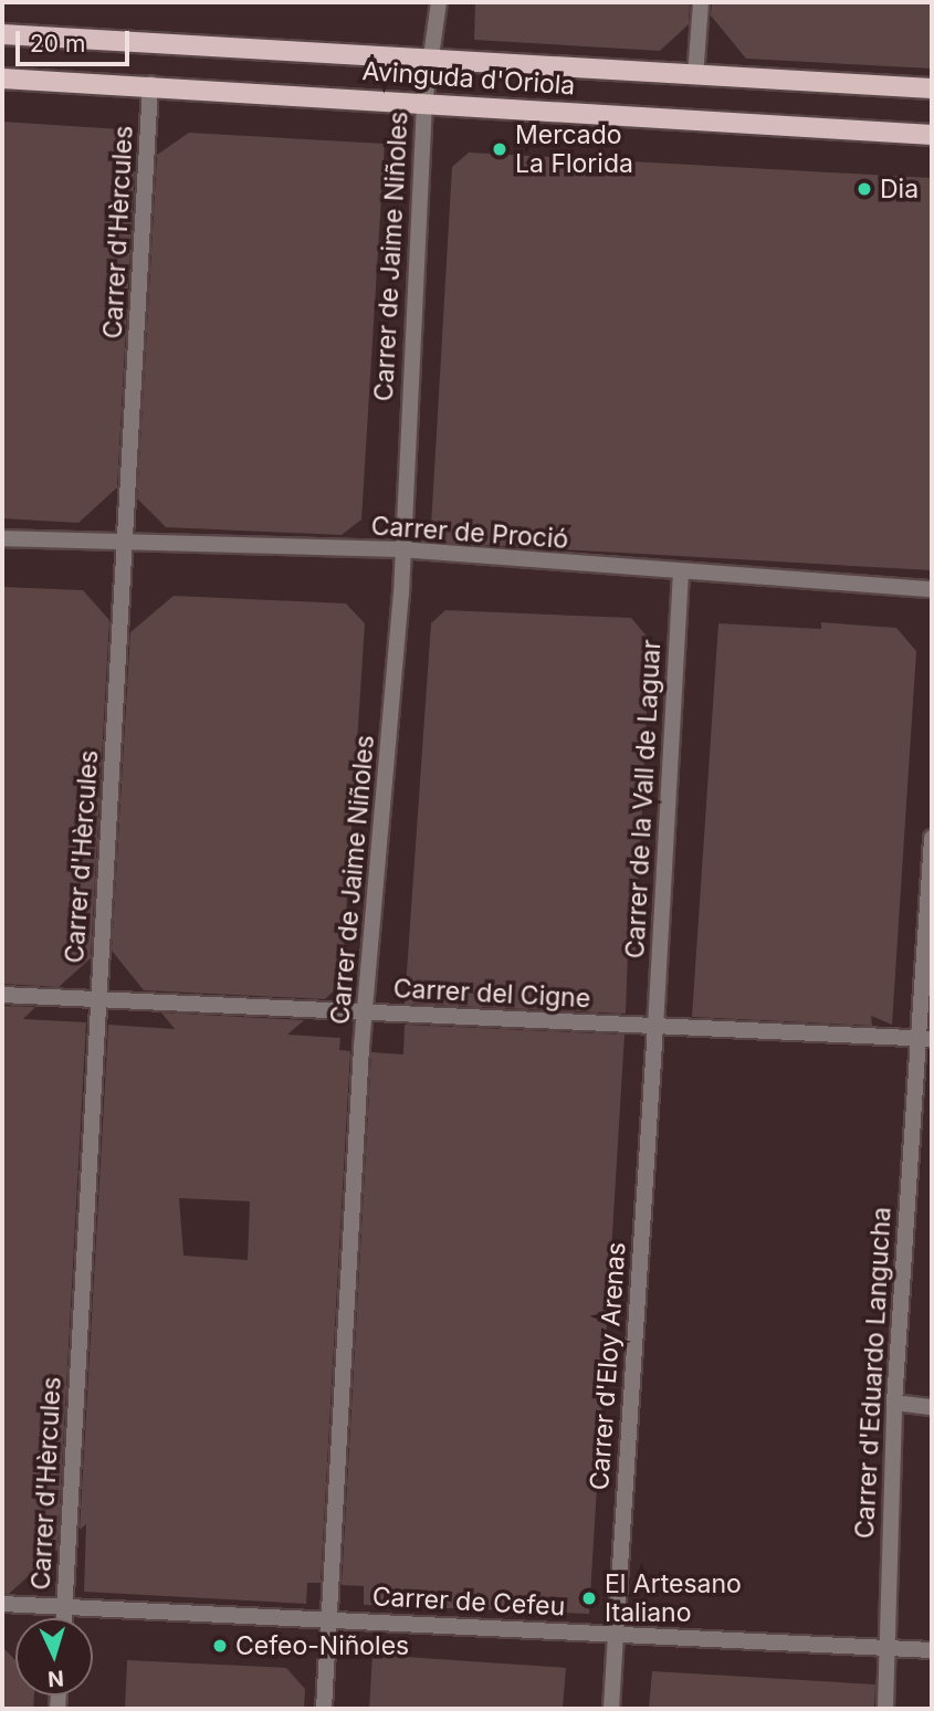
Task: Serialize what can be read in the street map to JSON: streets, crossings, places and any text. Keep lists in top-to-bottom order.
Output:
{
  "streets": {
    "main road": ["Avinguda d'Oriola"],
    "street": [
      "Carrer d'Hèrcules",
      "Carrer de Jaime Niñoles",
      "Carrer de Proció",
      "Carrer de la Vall de Laguar",
      "Carrer del Cigne",
      "Carrer d'Eloy Arenas",
      "Carrer d'Eduardo Langucha",
      "Carrer de Cefeu"
    ]
  },
  "crossings": [
    ["Avinguda d'Oriola", "Carrer d'Hèrcules"],
    ["Avinguda d'Oriola", "Carrer de Jaime Niñoles"],
    ["Carrer d'Hèrcules", "Carrer de Proció"],
    ["Carrer d'Hèrcules", "Carrer del Cigne"],
    ["Carrer d'Hèrcules", "Carrer de Cefeu"],
    ["Carrer de Jaime Niñoles", "Carrer de Proció"],
    ["Carrer de Jaime Niñoles", "Carrer del Cigne"],
    ["Carrer de Jaime Niñoles", "Carrer de Cefeu"],
    ["Carrer de Proció", "Carrer de la Vall de Laguar"],
    ["Carrer de la Vall de Laguar", "Carrer del Cigne"],
    ["Carrer de la Vall de Laguar", "Carrer d'Eloy Arenas"],
    ["Carrer del Cigne", "Carrer d'Eloy Arenas"],
    ["Carrer del Cigne", "Carrer d'Eduardo Langucha"],
    ["Carrer d'Eloy Arenas", "Carrer de Cefeu"],
    ["Carrer d'Eduardo Langucha", "Carrer de Cefeu"]
  ],
  "places": [
    "Mercado La Florida",
    "Dia",
    "El Artesano Italiano",
    "Cefeo-Niñoles"
  ],
  "scale_bar": "20 m",
  "north": "bottom"
}
